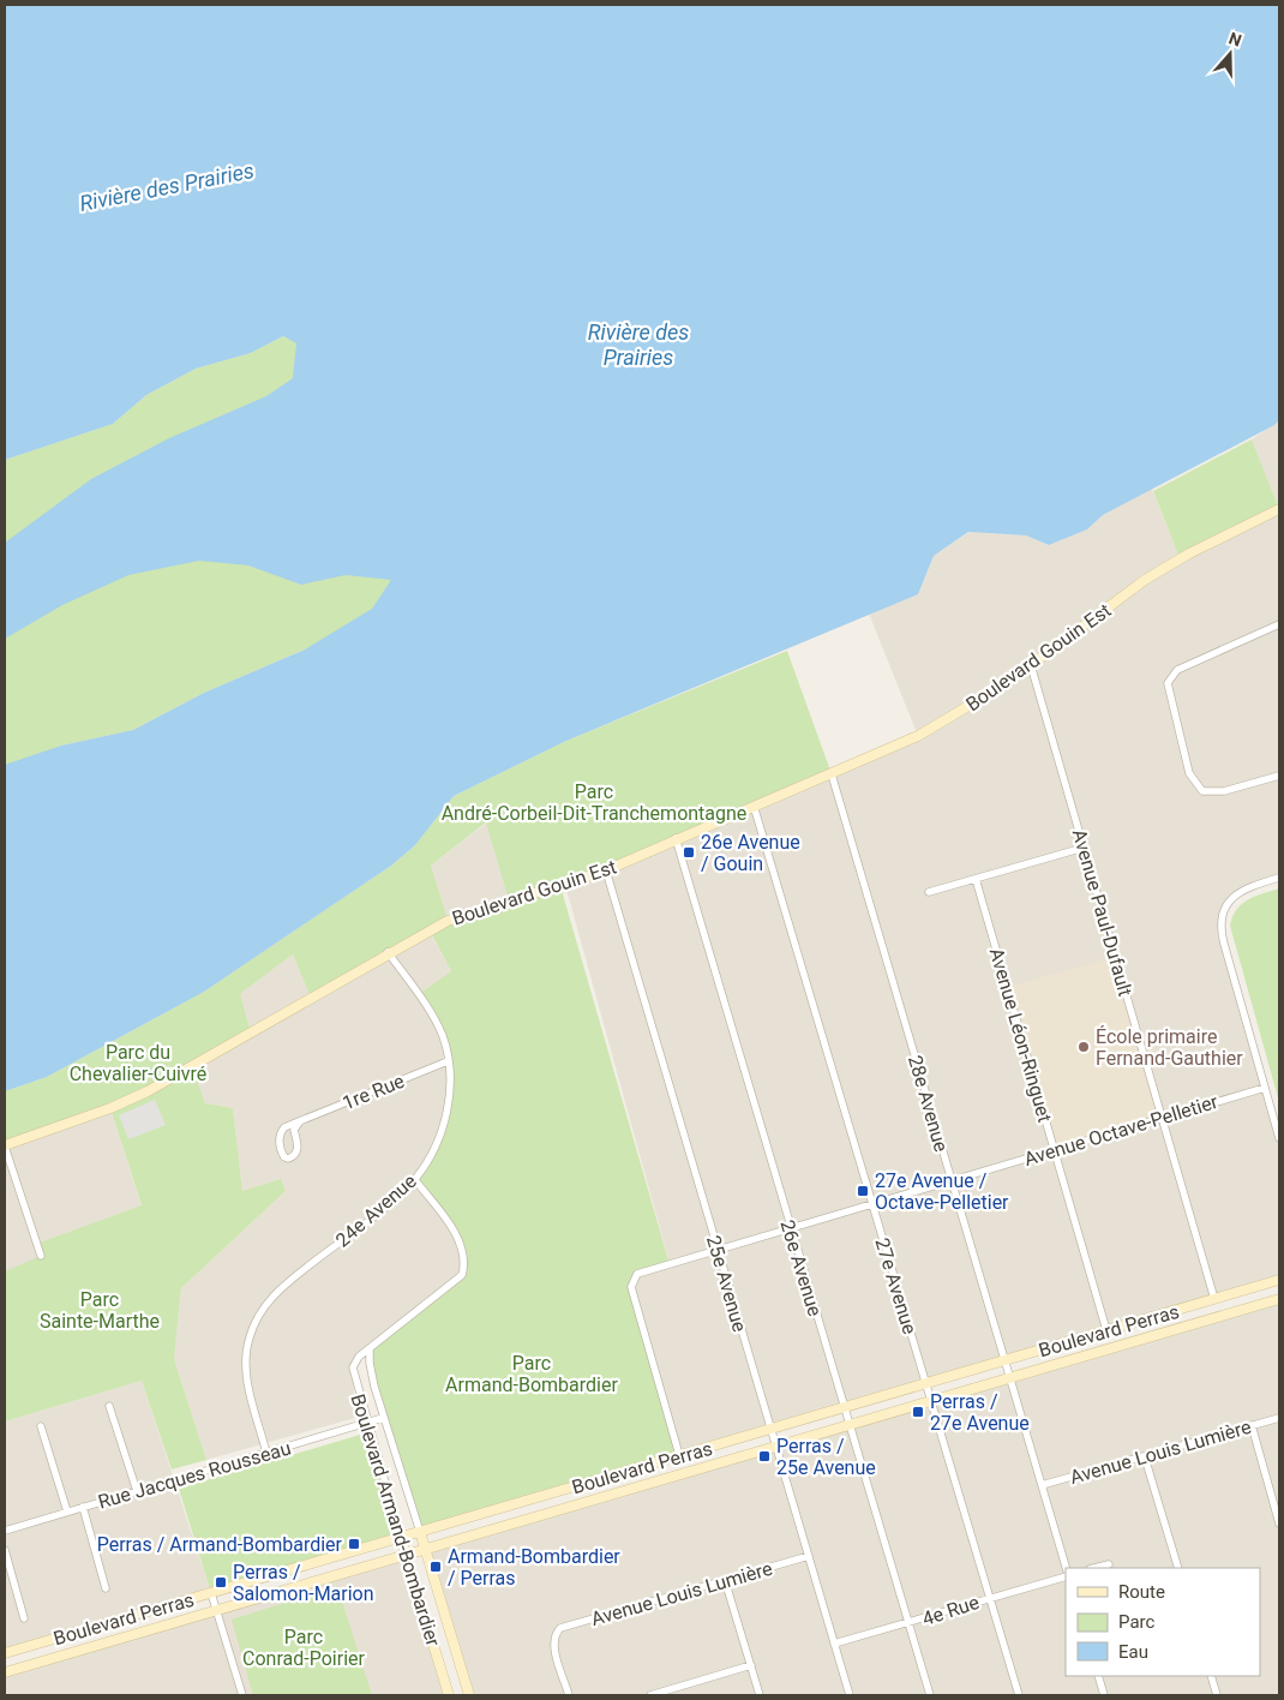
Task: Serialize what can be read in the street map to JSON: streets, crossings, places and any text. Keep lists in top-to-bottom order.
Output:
{
  "streets": {
    "main road": ["Boulevard Gouin Est", "Boulevard Perras", "Boulevard Armand-Bombardier"],
    "street": [
      "Avenue Paul-Dufault",
      "Avenue Léon-Ringuet",
      "1re Rue",
      "28e Avenue",
      "Avenue Octave-Pelletier",
      "24e Avenue",
      "26e Avenue",
      "25e Avenue",
      "27e Avenue",
      "Avenue Louis Lumière",
      "Rue Jacques Rousseau",
      "4e Rue"
    ]
  },
  "crossings": [
    ["Boulevard Gouin Est", "Avenue Paul-Dufault"],
    ["Boulevard Gouin Est", "28e Avenue"],
    ["Boulevard Gouin Est", "24e Avenue"],
    ["Boulevard Gouin Est", "26e Avenue"],
    ["Boulevard Gouin Est", "25e Avenue"],
    ["Boulevard Gouin Est", "27e Avenue"],
    ["Avenue Paul-Dufault", "Avenue Octave-Pelletier"],
    ["Avenue Paul-Dufault", "Boulevard Perras"],
    ["Avenue Léon-Ringuet", "Avenue Octave-Pelletier"],
    ["Avenue Léon-Ringuet", "Boulevard Perras"],
    ["1re Rue", "24e Avenue"],
    ["28e Avenue", "Avenue Octave-Pelletier"],
    ["28e Avenue", "Boulevard Perras"],
    ["28e Avenue", "Avenue Louis Lumière"],
    ["Avenue Octave-Pelletier", "26e Avenue"],
    ["Avenue Octave-Pelletier", "25e Avenue"],
    ["Avenue Octave-Pelletier", "27e Avenue"],
    ["Avenue Octave-Pelletier", "Boulevard Perras"],
    ["24e Avenue", "Rue Jacques Rousseau"],
    ["24e Avenue", "Boulevard Armand-Bombardier"],
    ["26e Avenue", "Boulevard Perras"],
    ["26e Avenue", "4e Rue"],
    ["25e Avenue", "Boulevard Perras"],
    ["25e Avenue", "Avenue Louis Lumière"],
    ["25e Avenue", "4e Rue"],
    ["27e Avenue", "Boulevard Perras"],
    ["27e Avenue", "4e Rue"],
    ["Boulevard Perras", "Boulevard Armand-Bombardier"],
    ["Rue Jacques Rousseau", "Boulevard Armand-Bombardier"]
  ],
  "water": ["Rivière des Prairies"],
  "parks": [
    "Parc André-Corbeil-Dit-Tranchemontagne",
    "Parc du Chevalier-Cuivré",
    "Parc Sainte-Marthe",
    "Parc Armand-Bombardier",
    "Parc Conrad-Poirier"
  ],
  "places": {
    "transit": [
      "26e Avenue / Gouin",
      "27e Avenue / Octave-Pelletier",
      "Perras / 27e Avenue",
      "Perras / 25e Avenue",
      "Perras / Armand-Bombardier",
      "Armand-Bombardier / Perras",
      "Perras / Salomon-Marion"
    ],
    "other": ["École primaire Fernand-Gauthier"]
  },
  "legend": ["Route", "Parc", "Eau"],
  "north": "top"
}
